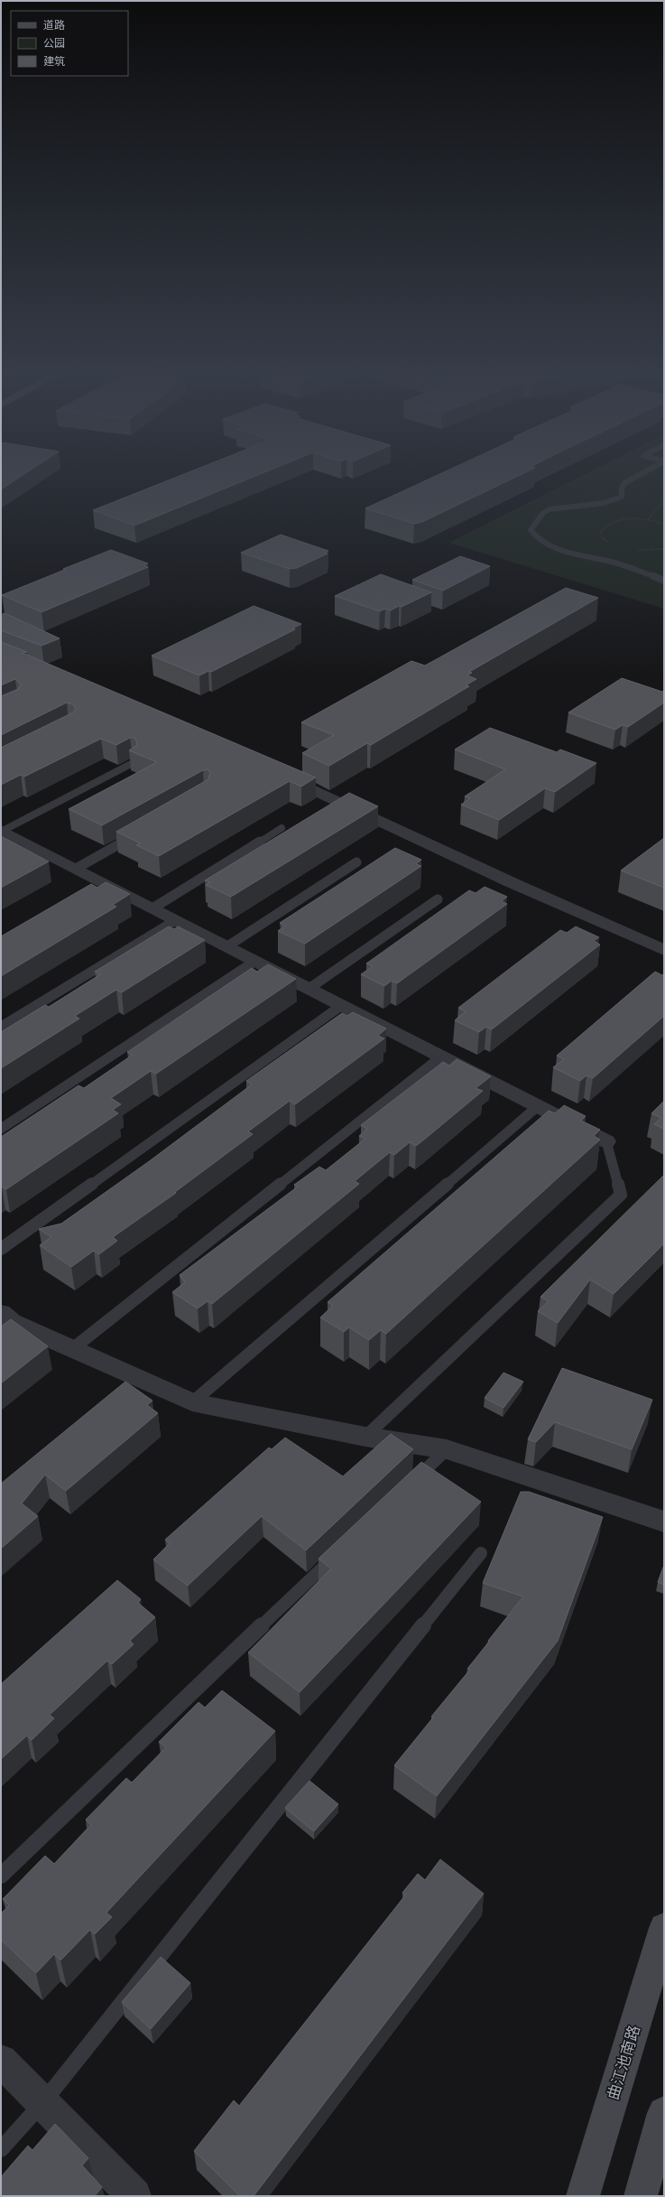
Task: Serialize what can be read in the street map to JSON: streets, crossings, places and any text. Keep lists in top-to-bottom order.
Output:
{
  "streets": {
    "main road": ["曲江池南路"]
  },
  "legend": ["道路", "公园", "建筑"]
}
